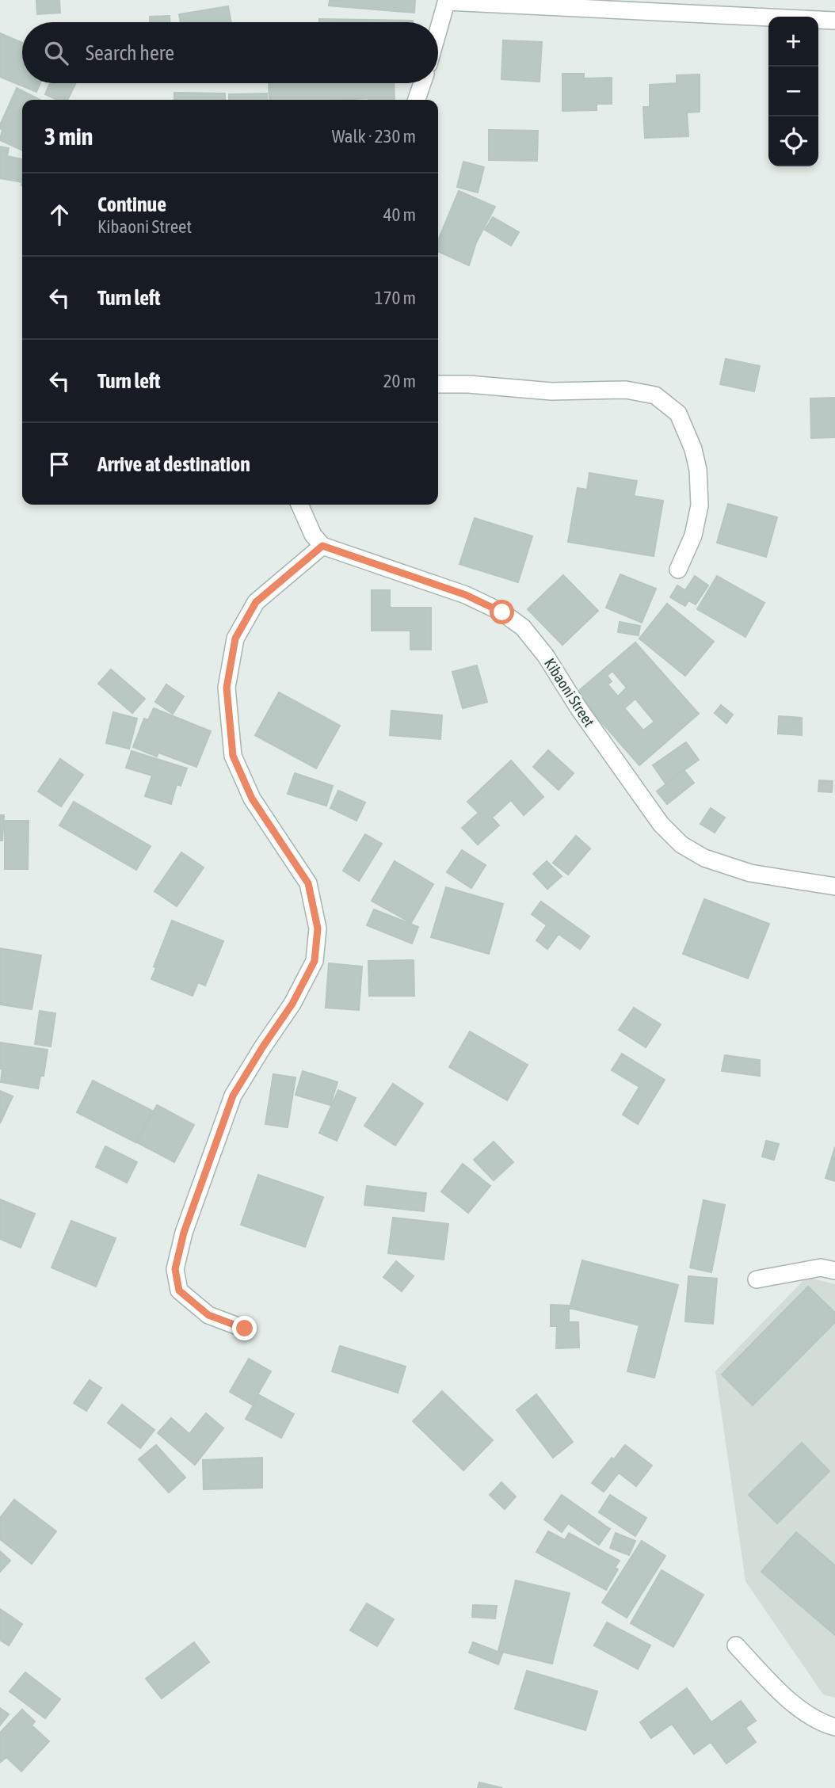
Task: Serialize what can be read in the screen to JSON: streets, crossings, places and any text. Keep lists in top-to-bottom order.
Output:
{
  "streets": {
    "street": ["Kibaoni Street"]
  },
  "page": {
    "map_buttons": ["+", "−"],
    "search": "Search here",
    "heading": ["3 min", "Walk · 230 m"],
    "list": [
      ["Continue", "Kibaoni Street", "40 m"],
      ["Turn left", "170 m"],
      ["Turn left", "20 m"],
      "Arrive at destination"
    ]
  }
}
